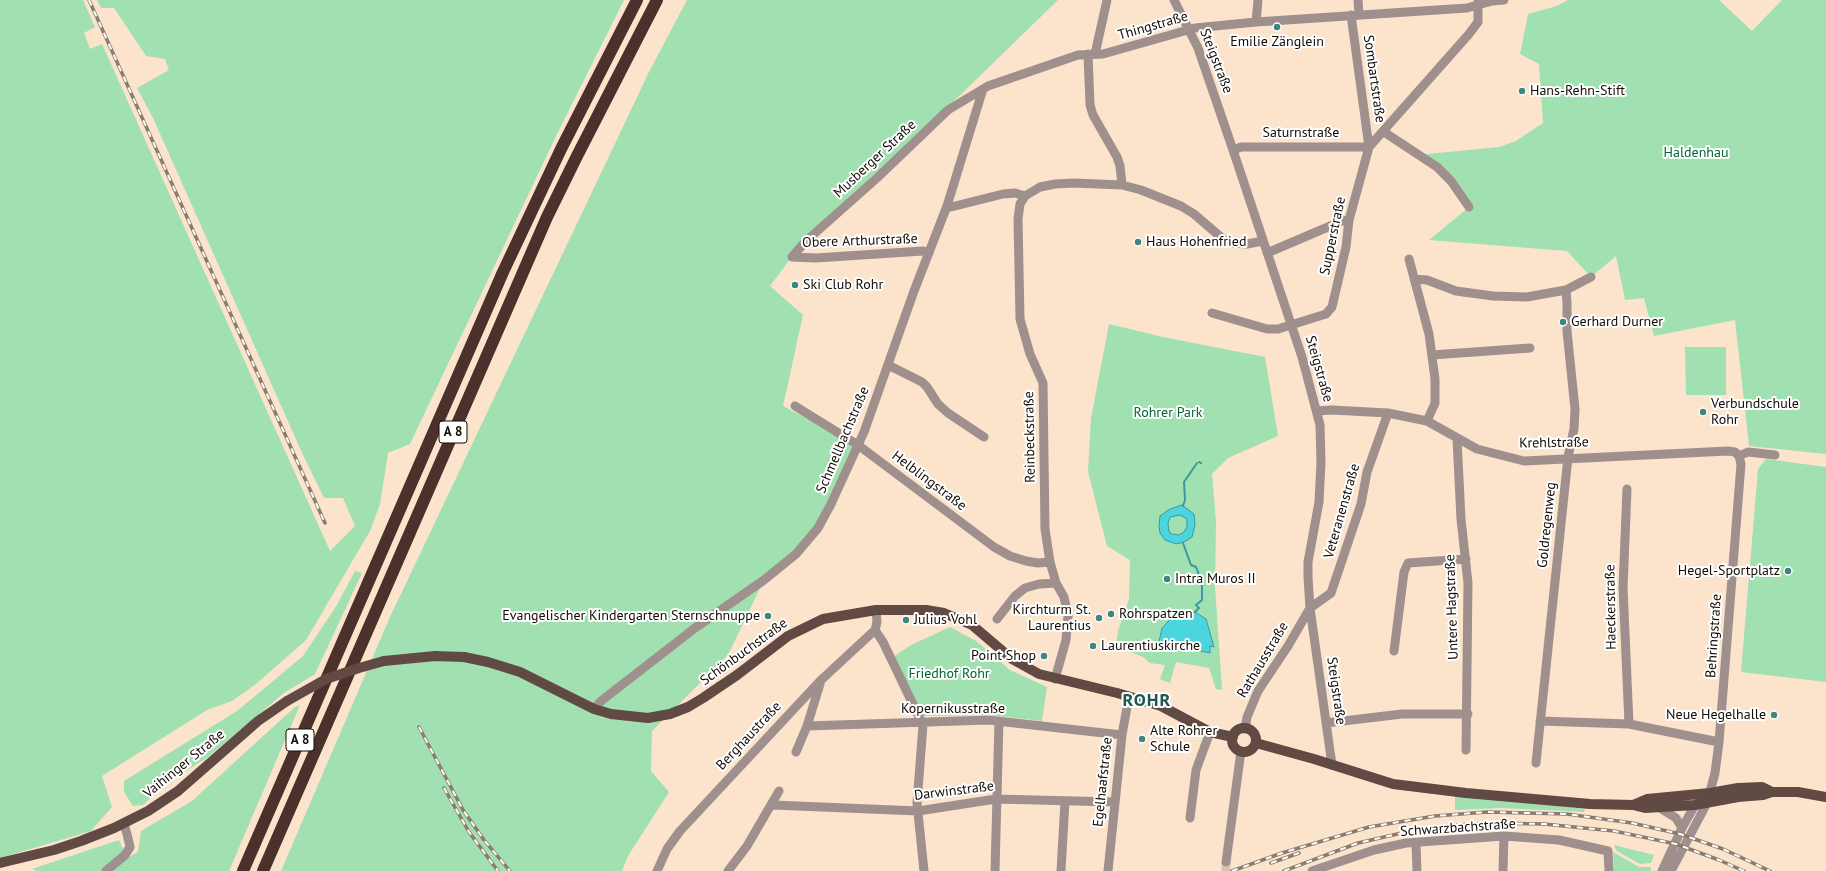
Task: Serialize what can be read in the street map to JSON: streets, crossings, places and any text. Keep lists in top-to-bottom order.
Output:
{
  "streets": {
    "highway": ["A 8"],
    "main road": ["Schönbuchstraße", "Vaihinger Straße"],
    "street": [
      "Thingstraße",
      "Steigstraße",
      "Sombartstraße",
      "Saturnstraße",
      "Musberger Straße",
      "Supperstraße",
      "Obere Arthurstraße",
      "Reinbeckstraße",
      "Schmellbachstraße",
      "Krehlstraße",
      "Helblingstraße",
      "Veteranenstraße",
      "Goldregenweg",
      "Untere Hagstraße",
      "Haeckerstraße",
      "Behringstraße",
      "Rathausstraße",
      "Kopernikusstraße",
      "Berghaustraße",
      "Egelhaafstraße",
      "Darwinstraße",
      "Schwarzbachstraße"
    ]
  },
  "crossings": [
    ["Thingstraße", "Steigstraße"],
    ["Thingstraße", "Sombartstraße"],
    ["Thingstraße", "Musberger Straße"],
    ["Thingstraße", "Supperstraße"],
    ["Thingstraße", "Schmellbachstraße"],
    ["Steigstraße", "Saturnstraße"],
    ["Steigstraße", "Supperstraße"],
    ["Steigstraße", "Krehlstraße"],
    ["Steigstraße", "Veteranenstraße"],
    ["Steigstraße", "Rathausstraße"],
    ["Sombartstraße", "Saturnstraße"],
    ["Sombartstraße", "Supperstraße"],
    ["Saturnstraße", "Supperstraße"],
    ["Musberger Straße", "Obere Arthurstraße"],
    ["Musberger Straße", "Schmellbachstraße"],
    ["Obere Arthurstraße", "Schmellbachstraße"],
    ["Reinbeckstraße", "Helblingstraße"],
    ["Reinbeckstraße", "Schönbuchstraße"],
    ["Schmellbachstraße", "Helblingstraße"],
    ["Schmellbachstraße", "Schönbuchstraße"],
    ["Krehlstraße", "Veteranenstraße"],
    ["Krehlstraße", "Goldregenweg"],
    ["Krehlstraße", "Untere Hagstraße"],
    ["Krehlstraße", "Behringstraße"],
    ["Veteranenstraße", "Rathausstraße"],
    ["Schönbuchstraße", "Rathausstraße"],
    ["Schönbuchstraße", "Vaihinger Straße"],
    ["Schönbuchstraße", "Egelhaafstraße"],
    ["Kopernikusstraße", "Egelhaafstraße"],
    ["Egelhaafstraße", "Darwinstraße"]
  ],
  "districts": ["ROHR"],
  "parks": ["Haldenhau", "Rohrer Park", "Friedhof Rohr"],
  "places": [
    "Emilie Zänglein",
    "Hans-Rehn-Stift",
    "Haus Hohenfried",
    "Ski Club Rohr",
    "Gerhard Durner",
    "Verbundschule Rohr",
    "Hegel-Sportplatz",
    "Intra Muros II",
    "Rohrspatzen",
    "Evangelischer Kindergarten Sternschnuppe",
    "Kirchturm St. Laurentius",
    "Julius Vohl",
    "Laurentiuskirche",
    "Point Shop",
    "Neue Hegelhalle",
    "Alte Rohrer Schule"
  ]
}
